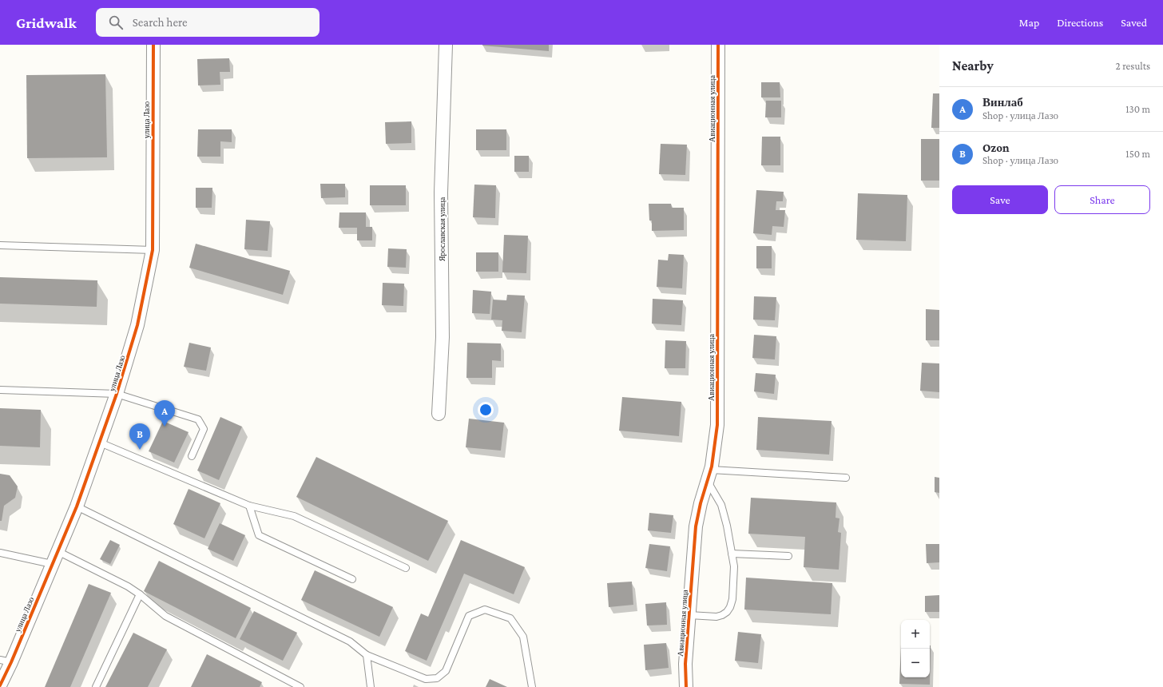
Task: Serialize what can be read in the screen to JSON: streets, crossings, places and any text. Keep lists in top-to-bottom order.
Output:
{
  "streets": {
    "street": ["Авиационная улица", "улица Лазо", "Ярославская улица"]
  },
  "page": {
    "header": "Gridwalk",
    "search": "Search here",
    "nav": ["Map", "Directions", "Saved"],
    "heading": ["Nearby", "2 results"],
    "list": [
      {
        "mark": "A",
        "name": "Винлаб",
        "note": "Shop · улица Лазо",
        "value": "130 m"
      },
      {
        "mark": "B",
        "name": "Ozon",
        "note": "Shop · улица Лазо",
        "value": "150 m"
      }
    ],
    "buttons": ["Save", "Share"],
    "pins": ["A", "B"],
    "map_buttons": ["+", "−"]
  }
}
